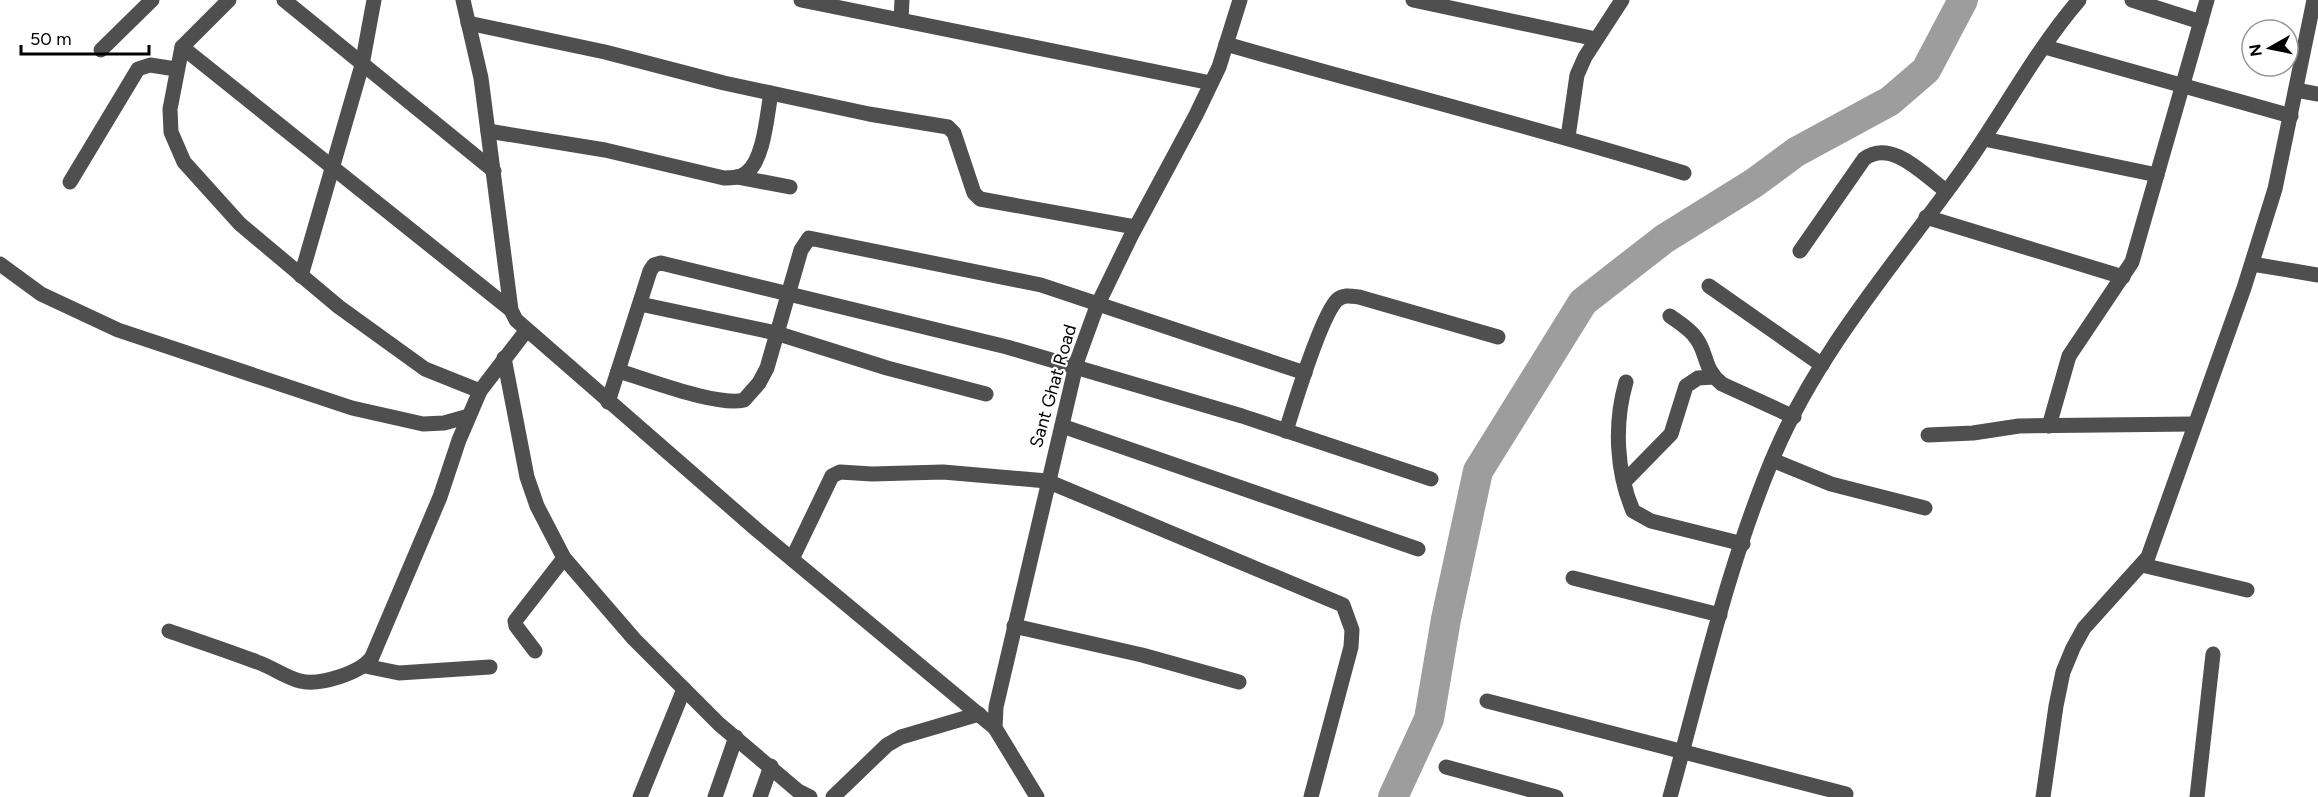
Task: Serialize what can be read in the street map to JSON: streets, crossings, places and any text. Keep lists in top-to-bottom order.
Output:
{
  "streets": {
    "street": ["Sant Ghat Road"]
  },
  "scale_bar": "50 m",
  "north": "left"
}
